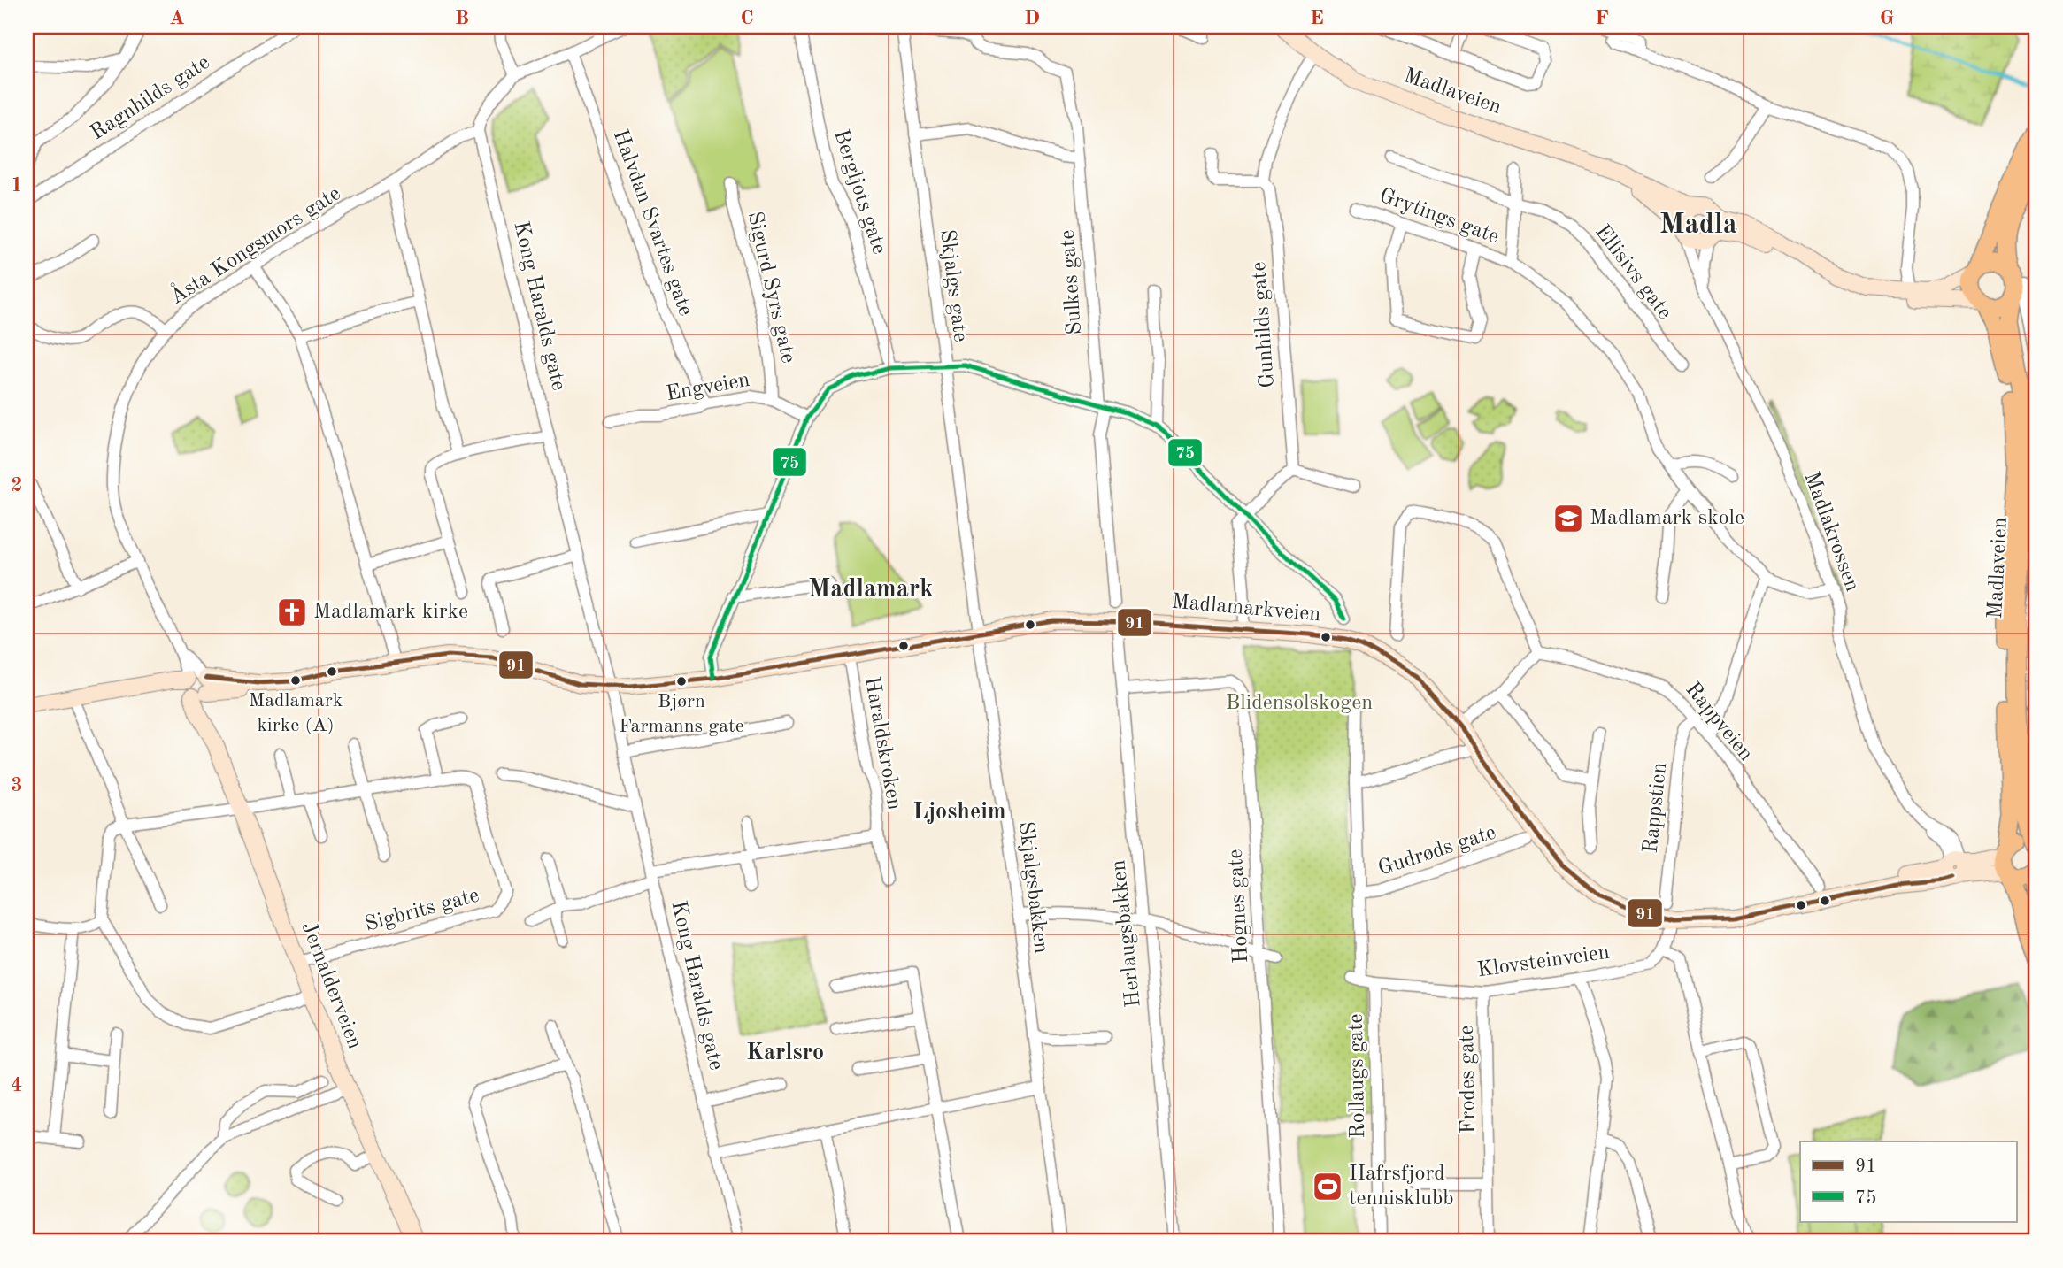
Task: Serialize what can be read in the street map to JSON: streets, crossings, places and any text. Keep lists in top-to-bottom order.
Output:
{
  "streets": {
    "main road": ["Madlaveien", "Madlamarkveien", "Jernalderveien"],
    "street": [
      "Ragnhilds gate",
      "Bergljots gate",
      "Grytings gate",
      "Halvdan Svartes gate",
      "Åsta Kongsmors gate",
      "Ellisivs gate",
      "Sulkes gate",
      "Skjalgs gate",
      "Sigurd Syrs gate",
      "Kong Haralds gate",
      "Gunhilds gate",
      "Engveien",
      "Madlakrossen",
      "Rappveien",
      "Haraldskroken",
      "Rappstien",
      "Gudrøds gate",
      "Skjalgsbakken",
      "Hognes gate",
      "Sigbrits gate",
      "Herlaugsbakken",
      "Klovsteinveien",
      "Rollaugs gate",
      "Frodes gate"
    ]
  },
  "crossings": [
    ["Madlaveien", "Gunhilds gate"],
    ["Madlaveien", "Madlakrossen"],
    ["Madlaveien", "Madlamarkveien"],
    ["Grytings gate", "Ellisivs gate"],
    ["Grytings gate", "Madlakrossen"],
    ["Halvdan Svartes gate", "Engveien"],
    ["Åsta Kongsmors gate", "Kong Haralds gate"],
    ["Åsta Kongsmors gate", "Madlamarkveien"],
    ["Åsta Kongsmors gate", "Jernalderveien"],
    ["Sulkes gate", "Skjalgs gate"],
    ["Skjalgs gate", "Madlamarkveien"],
    ["Skjalgs gate", "Skjalgsbakken"],
    ["Sigurd Syrs gate", "Engveien"],
    ["Kong Haralds gate", "Madlamarkveien"],
    ["Kong Haralds gate", "Haraldskroken"],
    ["Madlakrossen", "Madlamarkveien"],
    ["Madlamarkveien", "Rappveien"],
    ["Madlamarkveien", "Haraldskroken"],
    ["Madlamarkveien", "Skjalgsbakken"],
    ["Madlamarkveien", "Herlaugsbakken"],
    ["Madlamarkveien", "Jernalderveien"],
    ["Rappveien", "Rappstien"],
    ["Gudrøds gate", "Klovsteinveien"],
    ["Hognes gate", "Herlaugsbakken"],
    ["Sigbrits gate", "Jernalderveien"],
    ["Klovsteinveien", "Rollaugs gate"],
    ["Klovsteinveien", "Frodes gate"]
  ],
  "districts": [
    "Madla",
    "Madlamark",
    "Ljosheim",
    "Karlsro"
  ],
  "parks": ["Blidensolskogen"],
  "places": {
    "school or university": ["Madlamark skole"],
    "church": ["Madlamark kirke"],
    "other": ["Madlamark kirke (A)", "Bjørn Farmanns gate"],
    "sports": ["Hafrsfjord tennisklubb"]
  },
  "lines": ["transit line 75", "transit line 91"],
  "legend": ["91", "75"],
  "grid": {
    "columns": [
      "A",
      "B",
      "C",
      "D",
      "E",
      "F",
      "G"
    ],
    "rows": [
      "1",
      "2",
      "3",
      "4"
    ]
  }
}
